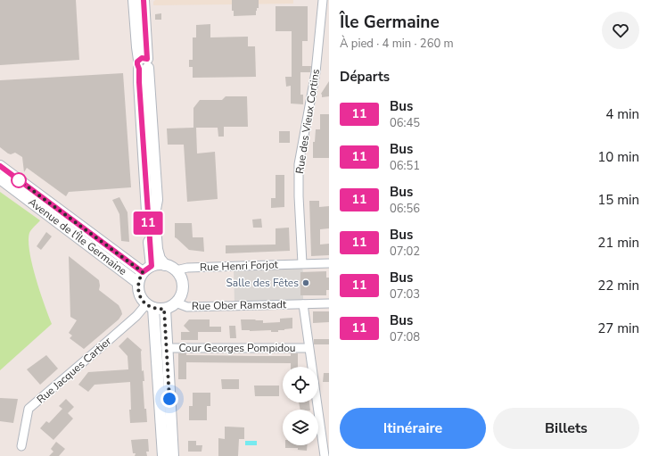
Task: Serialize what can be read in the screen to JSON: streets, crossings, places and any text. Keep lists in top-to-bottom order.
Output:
{
  "streets": {
    "street": [
      "Rue des Vieux Cortins",
      "Avenue de l'Île Germaine",
      "Rue Henri Forjot",
      "Rue Ober Ramstadt",
      "Cour Georges Pompidou",
      "Rue Jacques Cartier"
    ]
  },
  "crossings": [
    ["Rue des Vieux Cortins", "Rue Henri Forjot"],
    ["Avenue de l'Île Germaine", "Rue Henri Forjot"],
    ["Avenue de l'Île Germaine", "Rue Ober Ramstadt"],
    ["Avenue de l'Île Germaine", "Rue Jacques Cartier"],
    ["Rue Henri Forjot", "Rue Ober Ramstadt"],
    ["Rue Henri Forjot", "Rue Jacques Cartier"],
    ["Rue Ober Ramstadt", "Rue Jacques Cartier"]
  ],
  "places": ["Salle des Fêtes"],
  "lines": ["bus line 11"],
  "page": {
    "on_map": "11",
    "heading": [
      ["Île Germaine", "À pied · 4 min · 260 m"],
      "Départs"
    ],
    "list": [
      {
        "mark": "11",
        "name": "Bus",
        "note": "06:45",
        "value": "4 min"
      },
      {
        "mark": "11",
        "name": "Bus",
        "note": "06:51",
        "value": "10 min"
      },
      {
        "mark": "11",
        "name": "Bus",
        "note": "06:56",
        "value": "15 min"
      },
      {
        "mark": "11",
        "name": "Bus",
        "note": "07:02",
        "value": "21 min"
      },
      {
        "mark": "11",
        "name": "Bus",
        "note": "07:03",
        "value": "22 min"
      },
      {
        "mark": "11",
        "name": "Bus",
        "note": "07:08",
        "value": "27 min"
      }
    ],
    "buttons": ["Itinéraire", "Billets"]
  }
}
